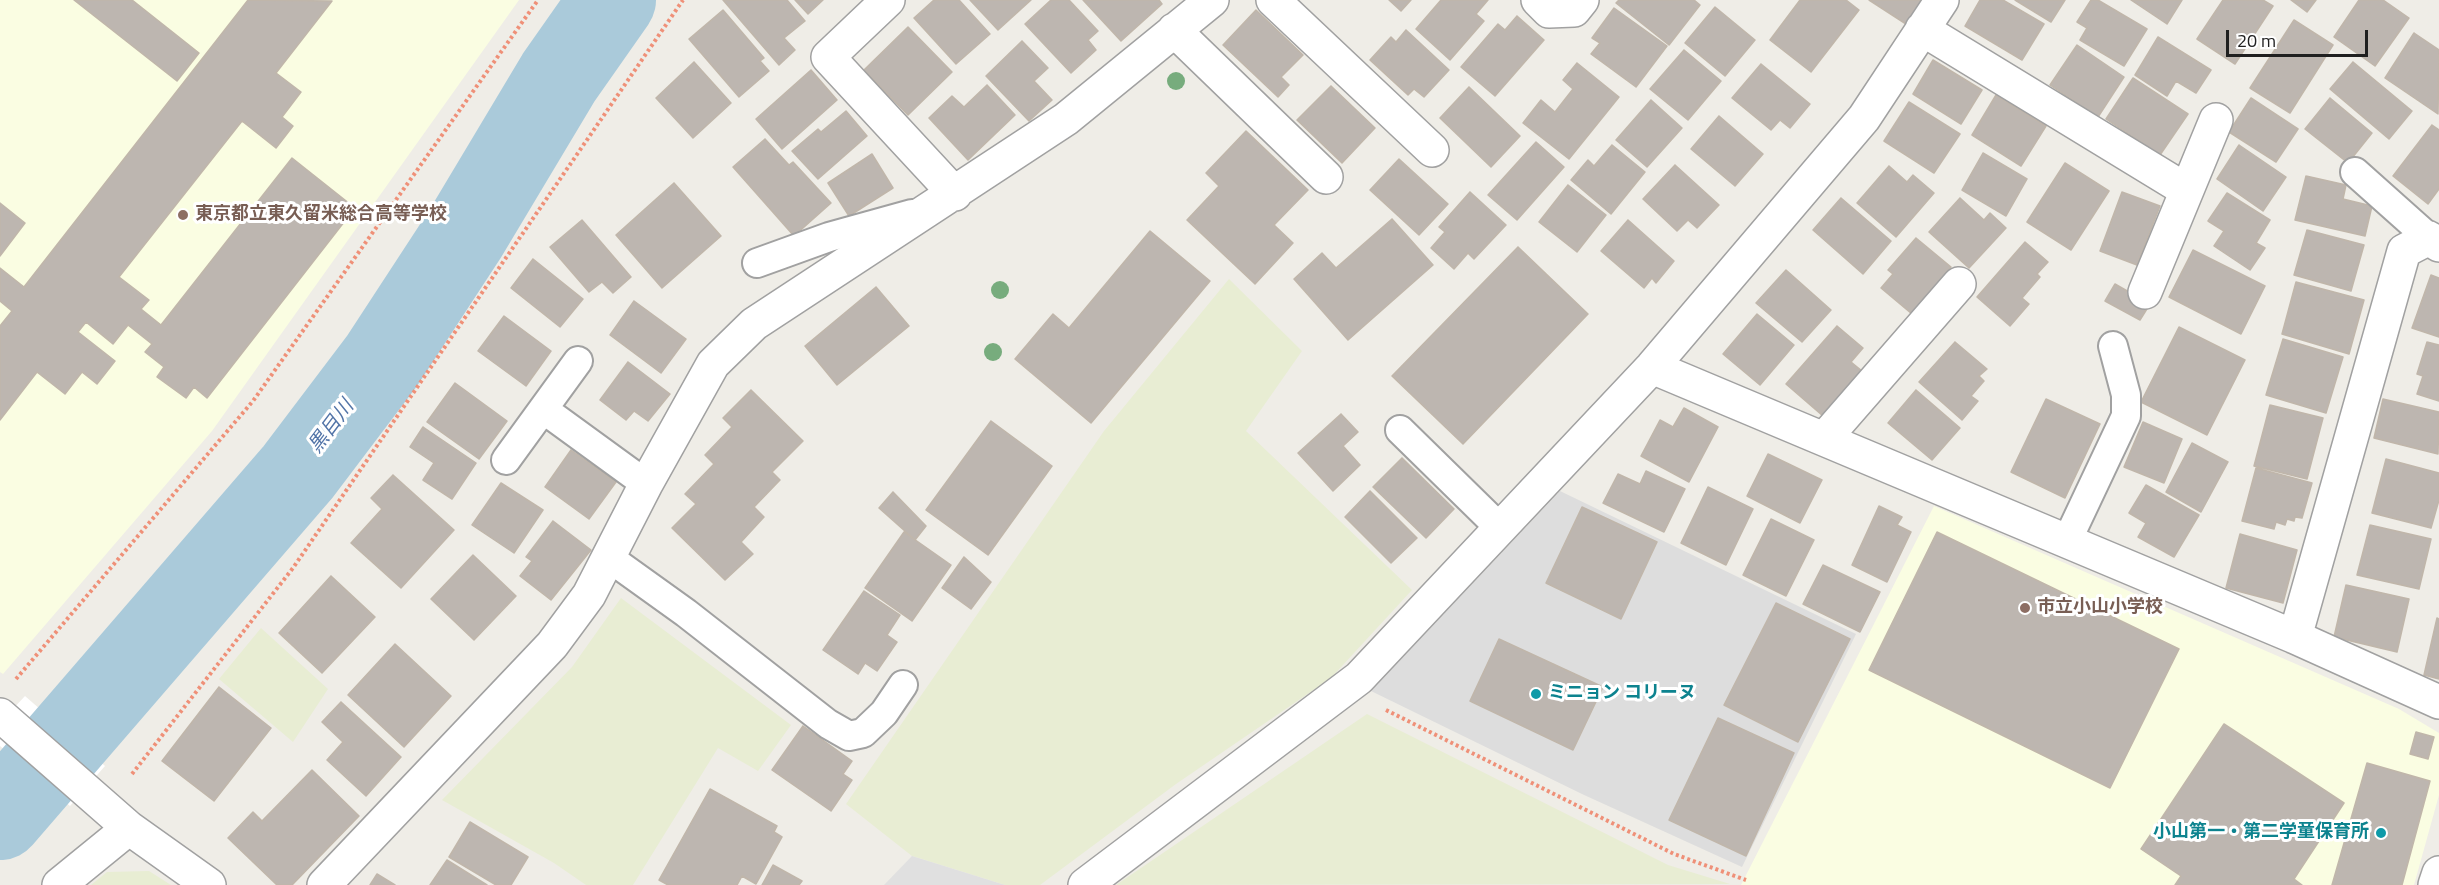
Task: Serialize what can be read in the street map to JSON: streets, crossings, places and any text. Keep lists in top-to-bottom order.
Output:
{
  "water": ["黒目川"],
  "places": [
    "東京都立東久留米総合高等学校",
    "市立小山小学校",
    "ミニョン コリーヌ",
    "小山第一・第二学童保育所"
  ],
  "scale_bar": "20 m"
}
